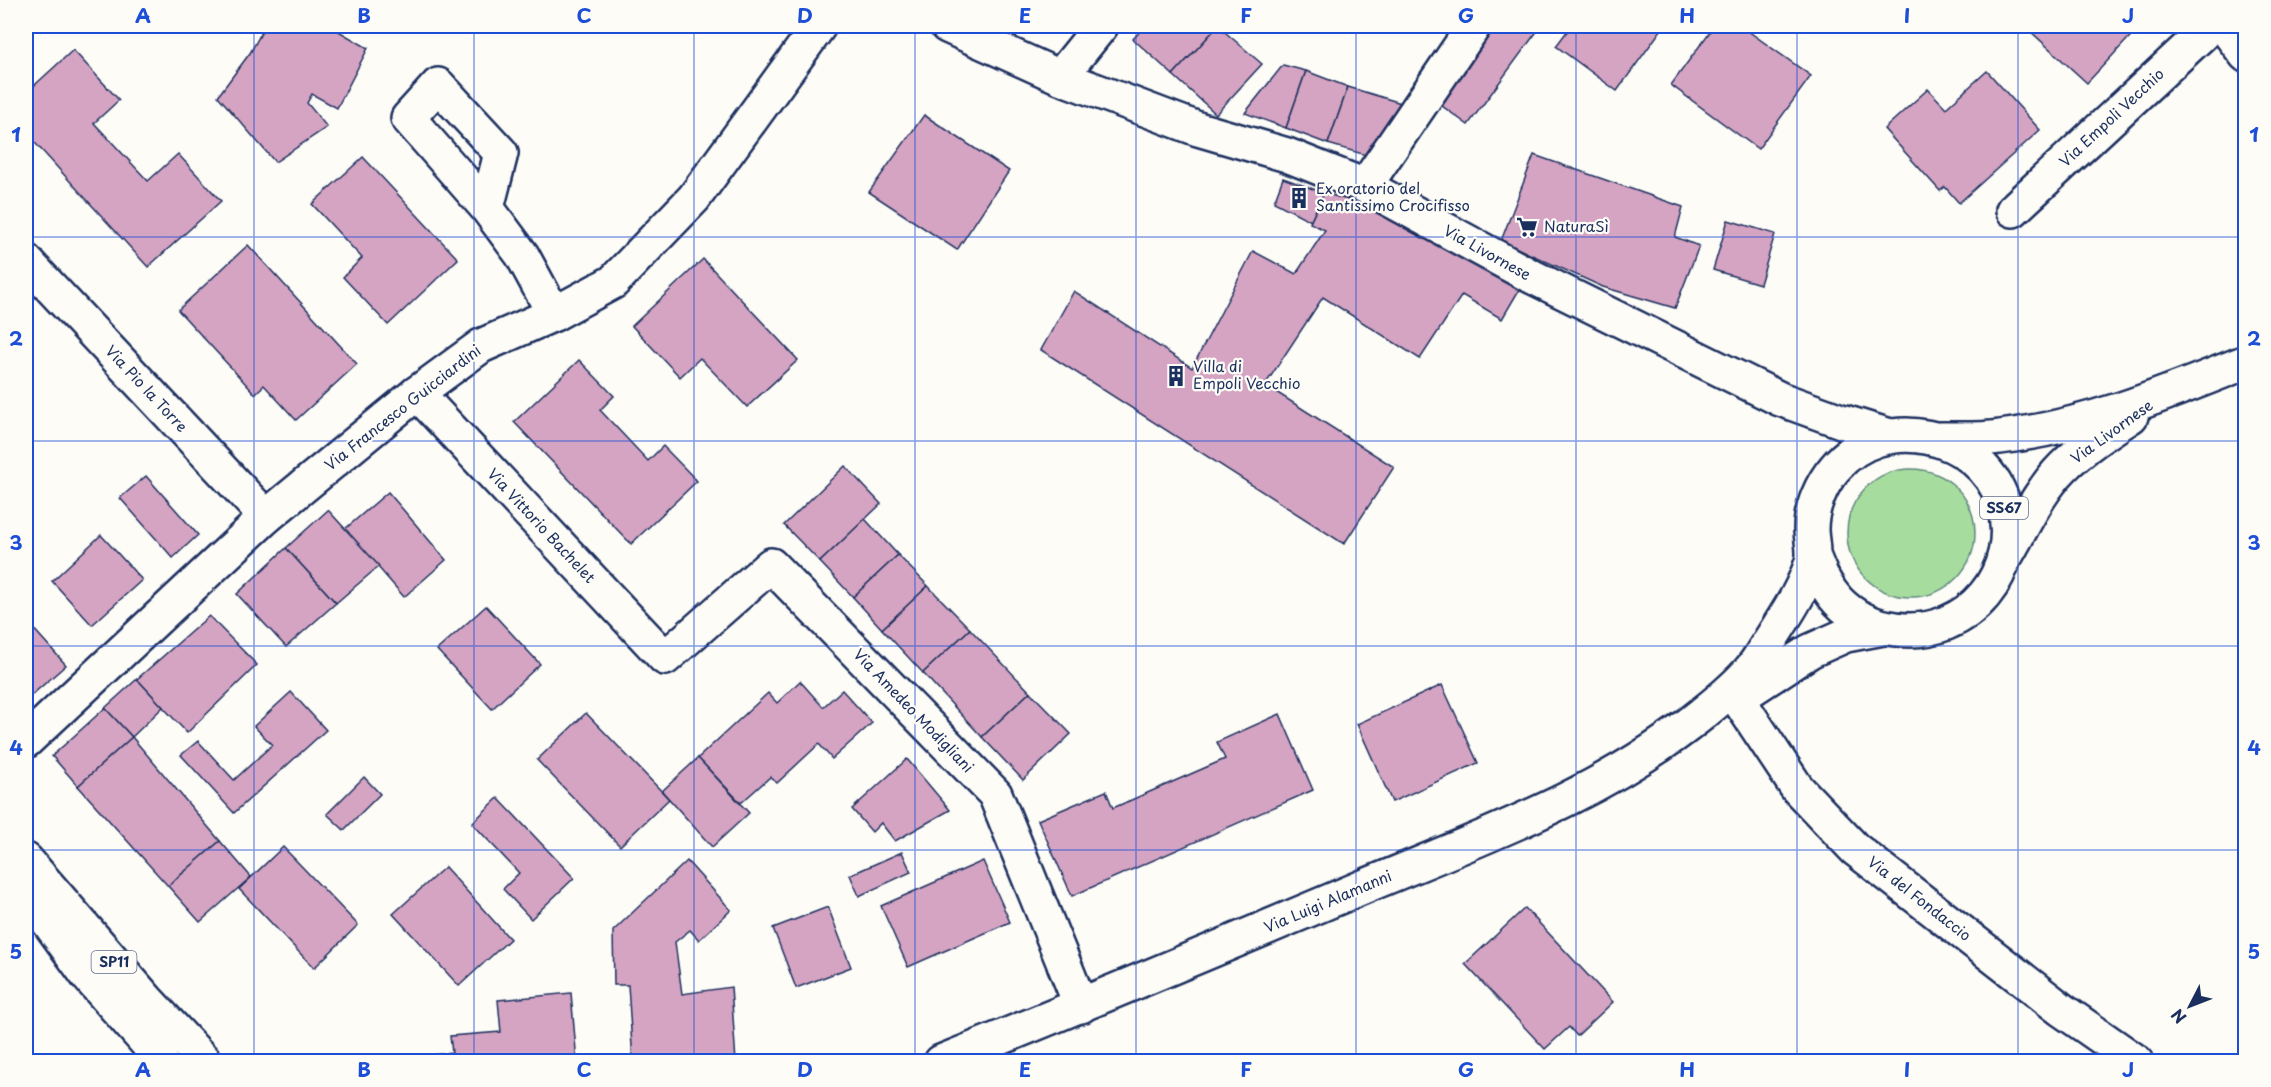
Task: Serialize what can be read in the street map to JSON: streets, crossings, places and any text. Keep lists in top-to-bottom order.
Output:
{
  "streets": {
    "main road": [
      "Via Empoli Vecchio",
      "Via Livornese",
      "Via Pio la Torre",
      "Via Francesco Guicciardini",
      "SS67",
      "Via Vittorio Bachelet",
      "Via Amedeo Modigliani",
      "Via del Fondaccio",
      "Via Luigi Alamanni",
      "SP11"
    ]
  },
  "crossings": [
    ["Via Livornese", "Via Luigi Alamanni"],
    ["Via Pio la Torre", "Via Francesco Guicciardini"],
    ["Via Francesco Guicciardini", "Via Vittorio Bachelet"],
    ["Via Vittorio Bachelet", "Via Amedeo Modigliani"],
    ["Via Amedeo Modigliani", "Via Luigi Alamanni"],
    ["Via del Fondaccio", "Via Luigi Alamanni"]
  ],
  "places": {
    "building": ["Ex oratorio del Santissimo Crocifisso", "Villa di Empoli Vecchio"],
    "supermarket": ["NaturaSì"]
  },
  "north": "bottom left",
  "grid": {
    "columns": [
      "A",
      "B",
      "C",
      "D",
      "E",
      "F",
      "G",
      "H",
      "I",
      "J"
    ],
    "rows": [
      "1",
      "2",
      "3",
      "4",
      "5"
    ]
  }
}
